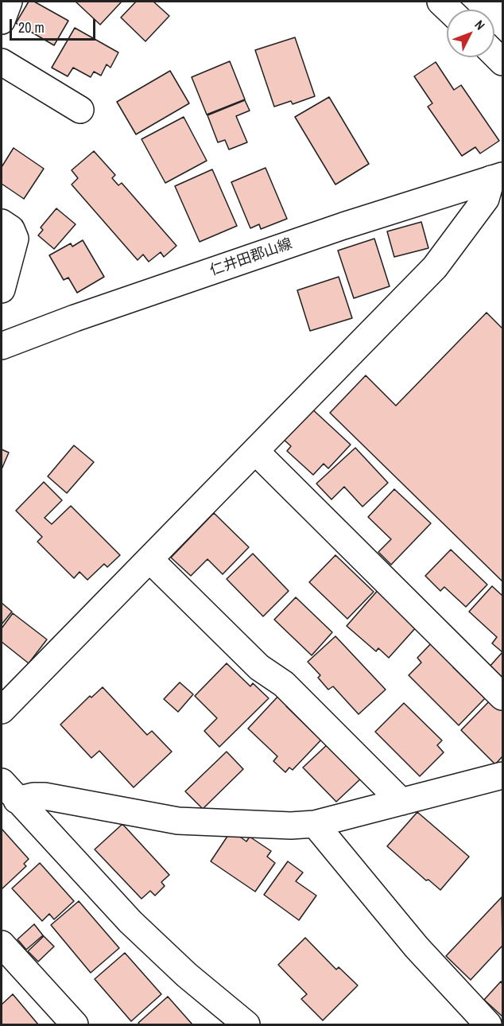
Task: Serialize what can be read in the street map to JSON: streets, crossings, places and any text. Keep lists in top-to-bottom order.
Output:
{
  "streets": {
    "street": ["仁井田郡山線"]
  },
  "scale_bar": "20 m",
  "north": "top right"
}
